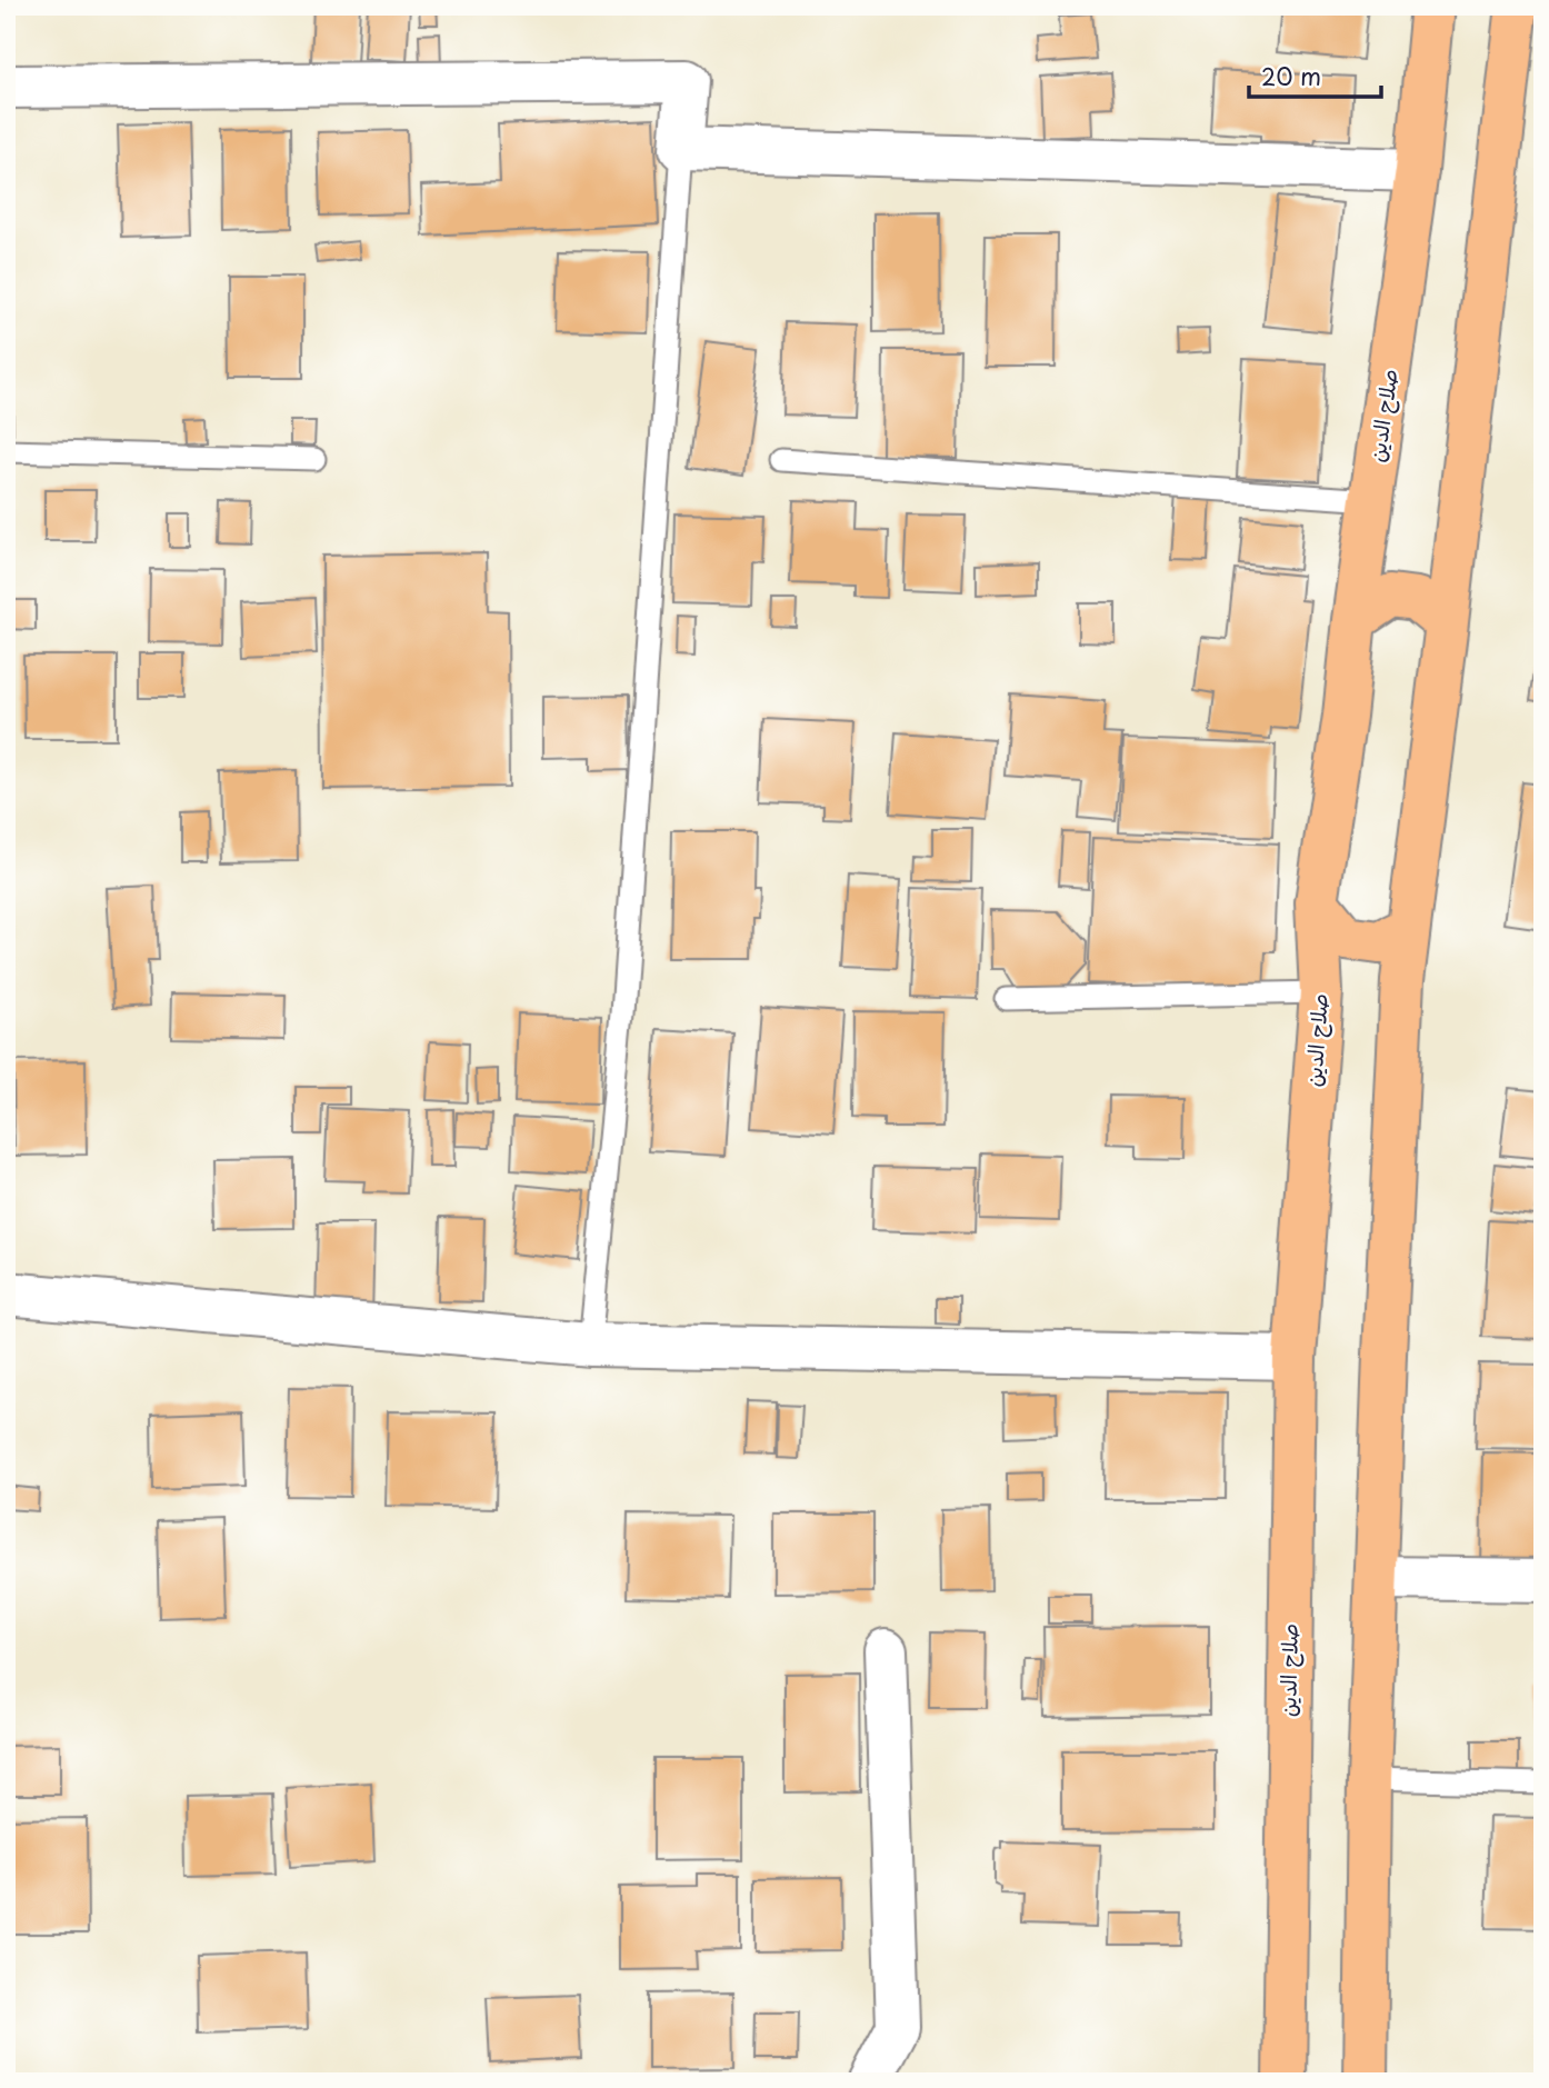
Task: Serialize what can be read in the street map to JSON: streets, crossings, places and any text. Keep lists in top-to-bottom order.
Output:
{
  "streets": {
    "highway": ["صلاح الدين"]
  },
  "scale_bar": "20 m"
}
